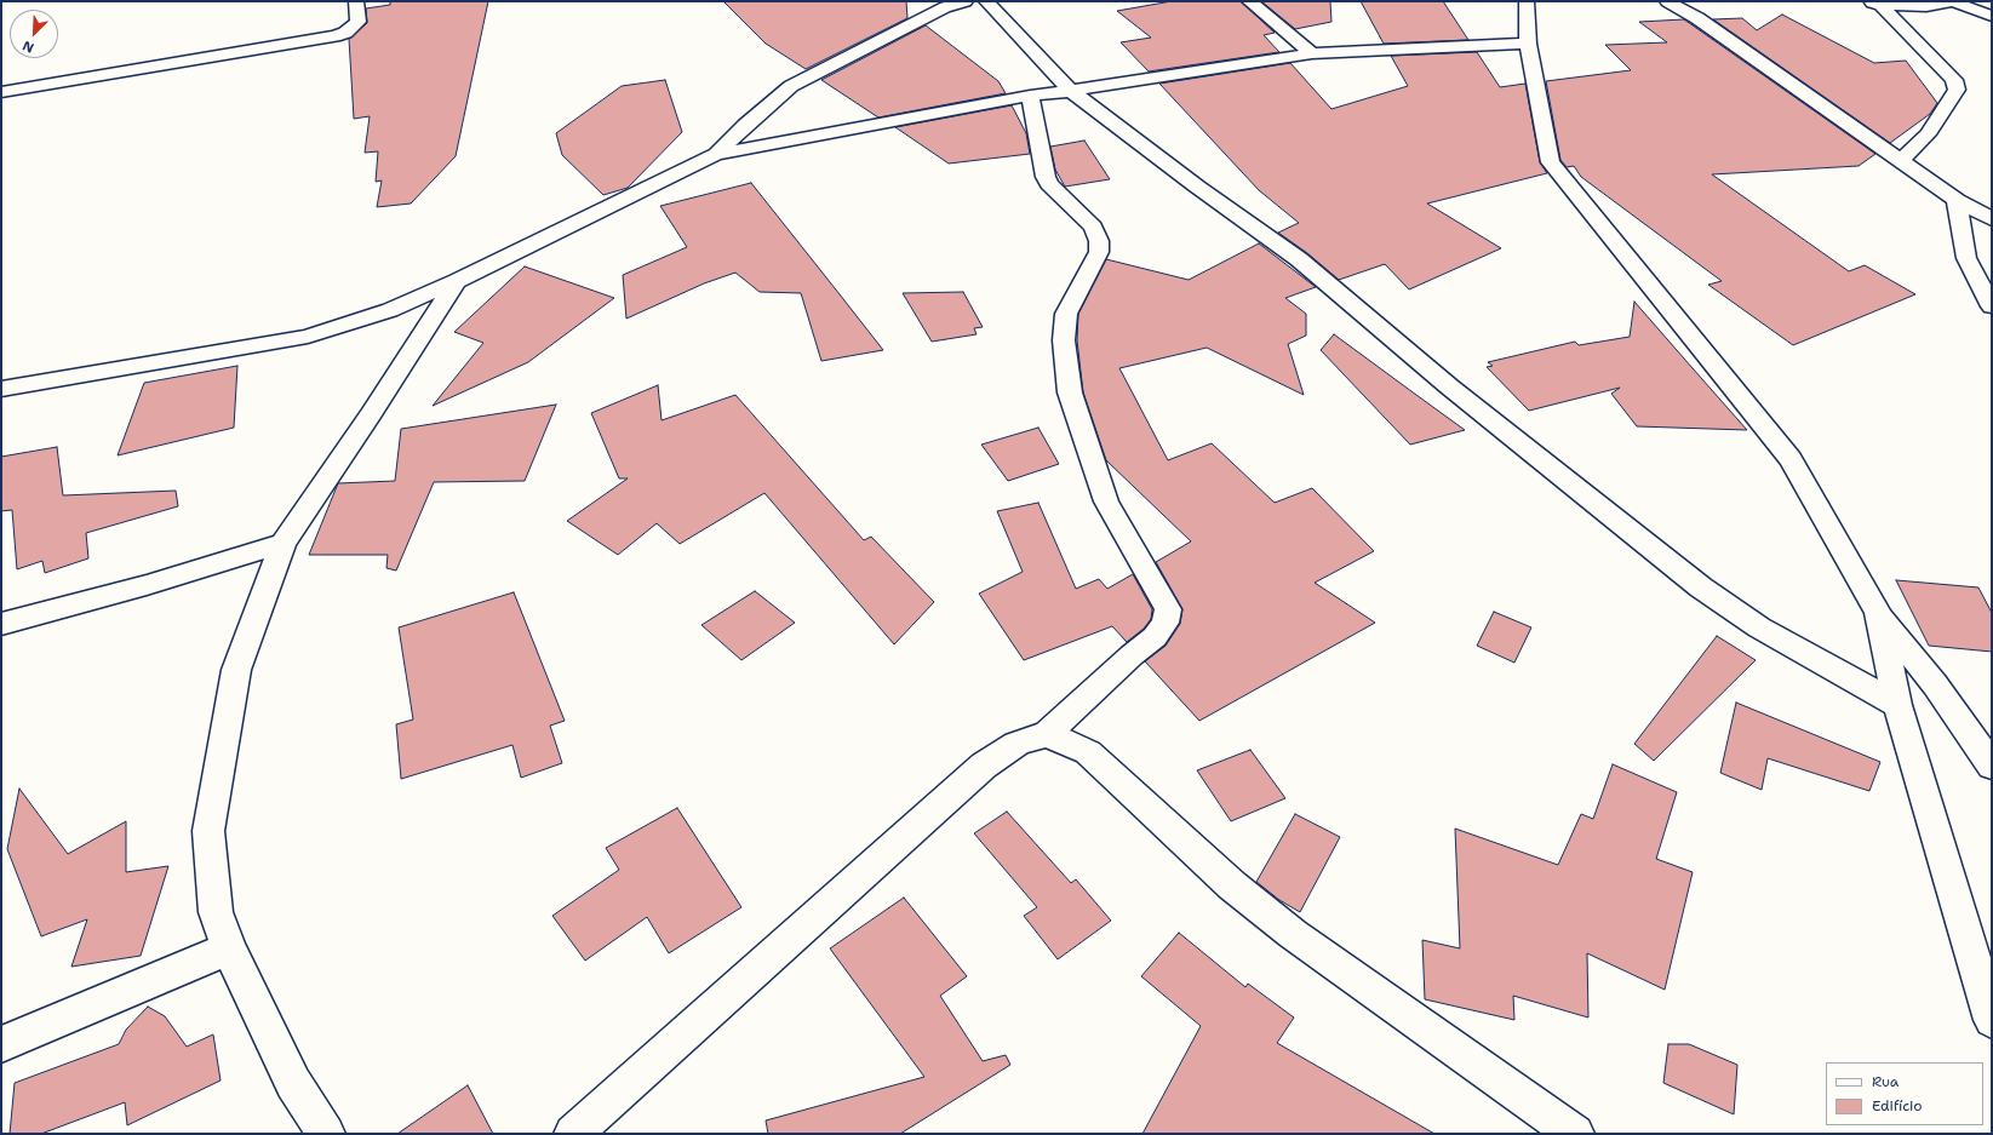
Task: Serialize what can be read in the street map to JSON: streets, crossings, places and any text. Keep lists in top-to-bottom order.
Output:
{
  "legend": ["Rua", "Edifício"],
  "north": "bottom left"
}
